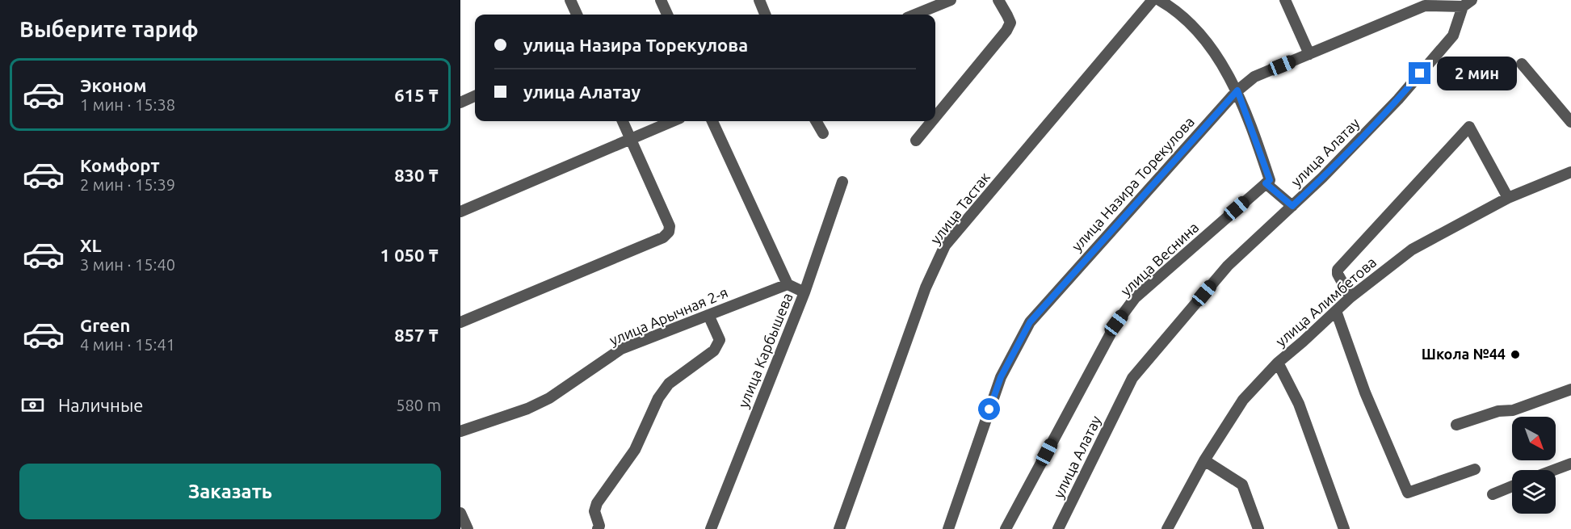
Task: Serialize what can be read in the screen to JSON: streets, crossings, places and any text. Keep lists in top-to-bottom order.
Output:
{
  "streets": {
    "street": [
      "улица Алатау",
      "улица Назира Торекулова",
      "улица Тастак",
      "улица Веснина",
      "улица Алимбетова",
      "улица Арычная 2-я",
      "улица Карбышева"
    ]
  },
  "crossings": [
    ["улица Алатау", "улица Назира Торекулова"]
  ],
  "places": ["Школа №44"],
  "north": "bottom right",
  "page": {
    "heading": "Выберите тариф",
    "banner": ["улица Назира Торекулова", "улица Алатау"],
    "bubble": "2 мин",
    "list": [
      {
        "name": "Эконом",
        "note": "1 мин · 15:38",
        "value": "615 ₸"
      },
      {
        "name": "Комфорт",
        "note": "2 мин · 15:39",
        "value": "830 ₸"
      },
      {
        "name": "XL",
        "note": "3 мин · 15:40",
        "value": "1 050 ₸"
      },
      {
        "name": "Green",
        "note": "4 мин · 15:41",
        "value": "857 ₸"
      }
    ],
    "pay": ["Наличные", "580 m"],
    "buttons": "Заказать"
  }
}
